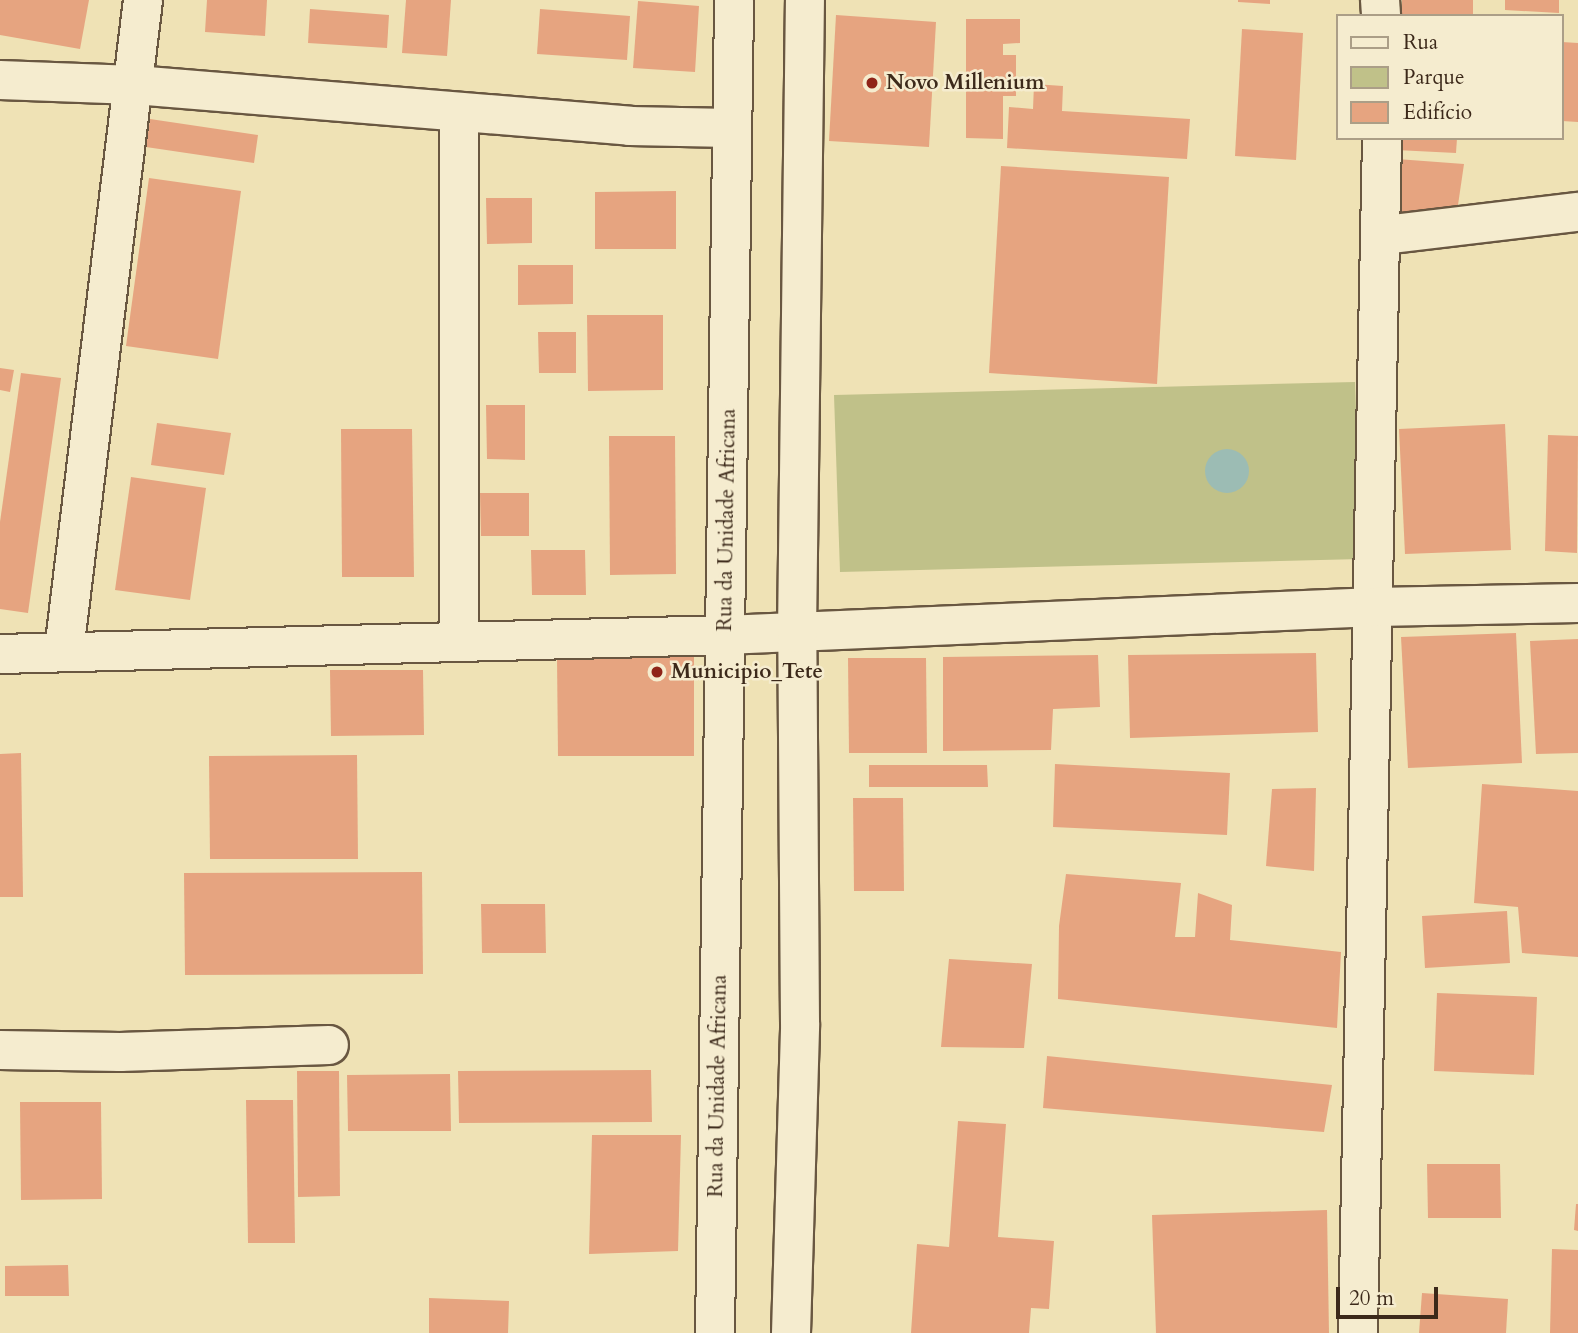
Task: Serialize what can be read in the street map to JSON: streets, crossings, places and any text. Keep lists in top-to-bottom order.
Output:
{
  "streets": {
    "street": ["Rua da Unidade Africana"]
  },
  "places": ["Novo Millenium", "Municipio_Tete"],
  "legend": ["Rua", "Parque", "Edifício"],
  "scale_bar": "20 m"
}
